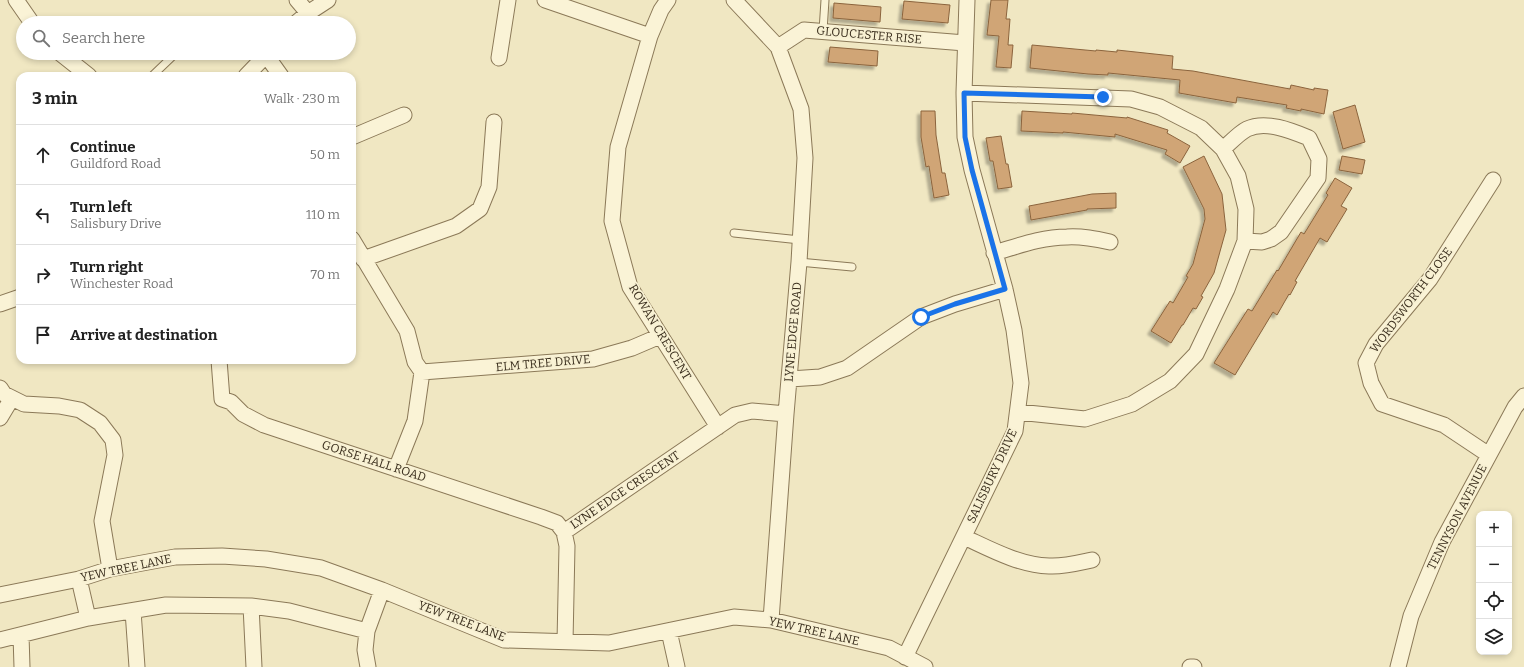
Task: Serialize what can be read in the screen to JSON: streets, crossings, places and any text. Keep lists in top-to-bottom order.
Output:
{
  "streets": {
    "street": [
      "GLOUCESTER RISE",
      "WORDSWORTH CLOSE",
      "ROWAN CRESCENT",
      "LYNE EDGE ROAD",
      "ELM TREE DRIVE",
      "GORSE HALL ROAD",
      "SALISBURY DRIVE",
      "LYNE EDGE CRESCENT",
      "TENNYSON AVENUE",
      "YEW TREE LANE"
    ]
  },
  "crossings": [
    ["GLOUCESTER RISE", "LYNE EDGE ROAD"],
    ["GLOUCESTER RISE", "SALISBURY DRIVE"],
    ["WORDSWORTH CLOSE", "TENNYSON AVENUE"],
    ["ROWAN CRESCENT", "ELM TREE DRIVE"],
    ["ROWAN CRESCENT", "LYNE EDGE CRESCENT"],
    ["LYNE EDGE ROAD", "LYNE EDGE CRESCENT"],
    ["LYNE EDGE ROAD", "YEW TREE LANE"],
    ["GORSE HALL ROAD", "LYNE EDGE CRESCENT"],
    ["SALISBURY DRIVE", "YEW TREE LANE"],
    ["LYNE EDGE CRESCENT", "YEW TREE LANE"]
  ],
  "page": {
    "search": "Search here",
    "heading": ["3 min", "Walk · 230 m"],
    "list": [
      ["Continue", "Guildford Road", "50 m"],
      ["Turn left", "Salisbury Drive", "110 m"],
      ["Turn right", "Winchester Road", "70 m"],
      "Arrive at destination"
    ],
    "map_buttons": ["+", "−"]
  }
}
